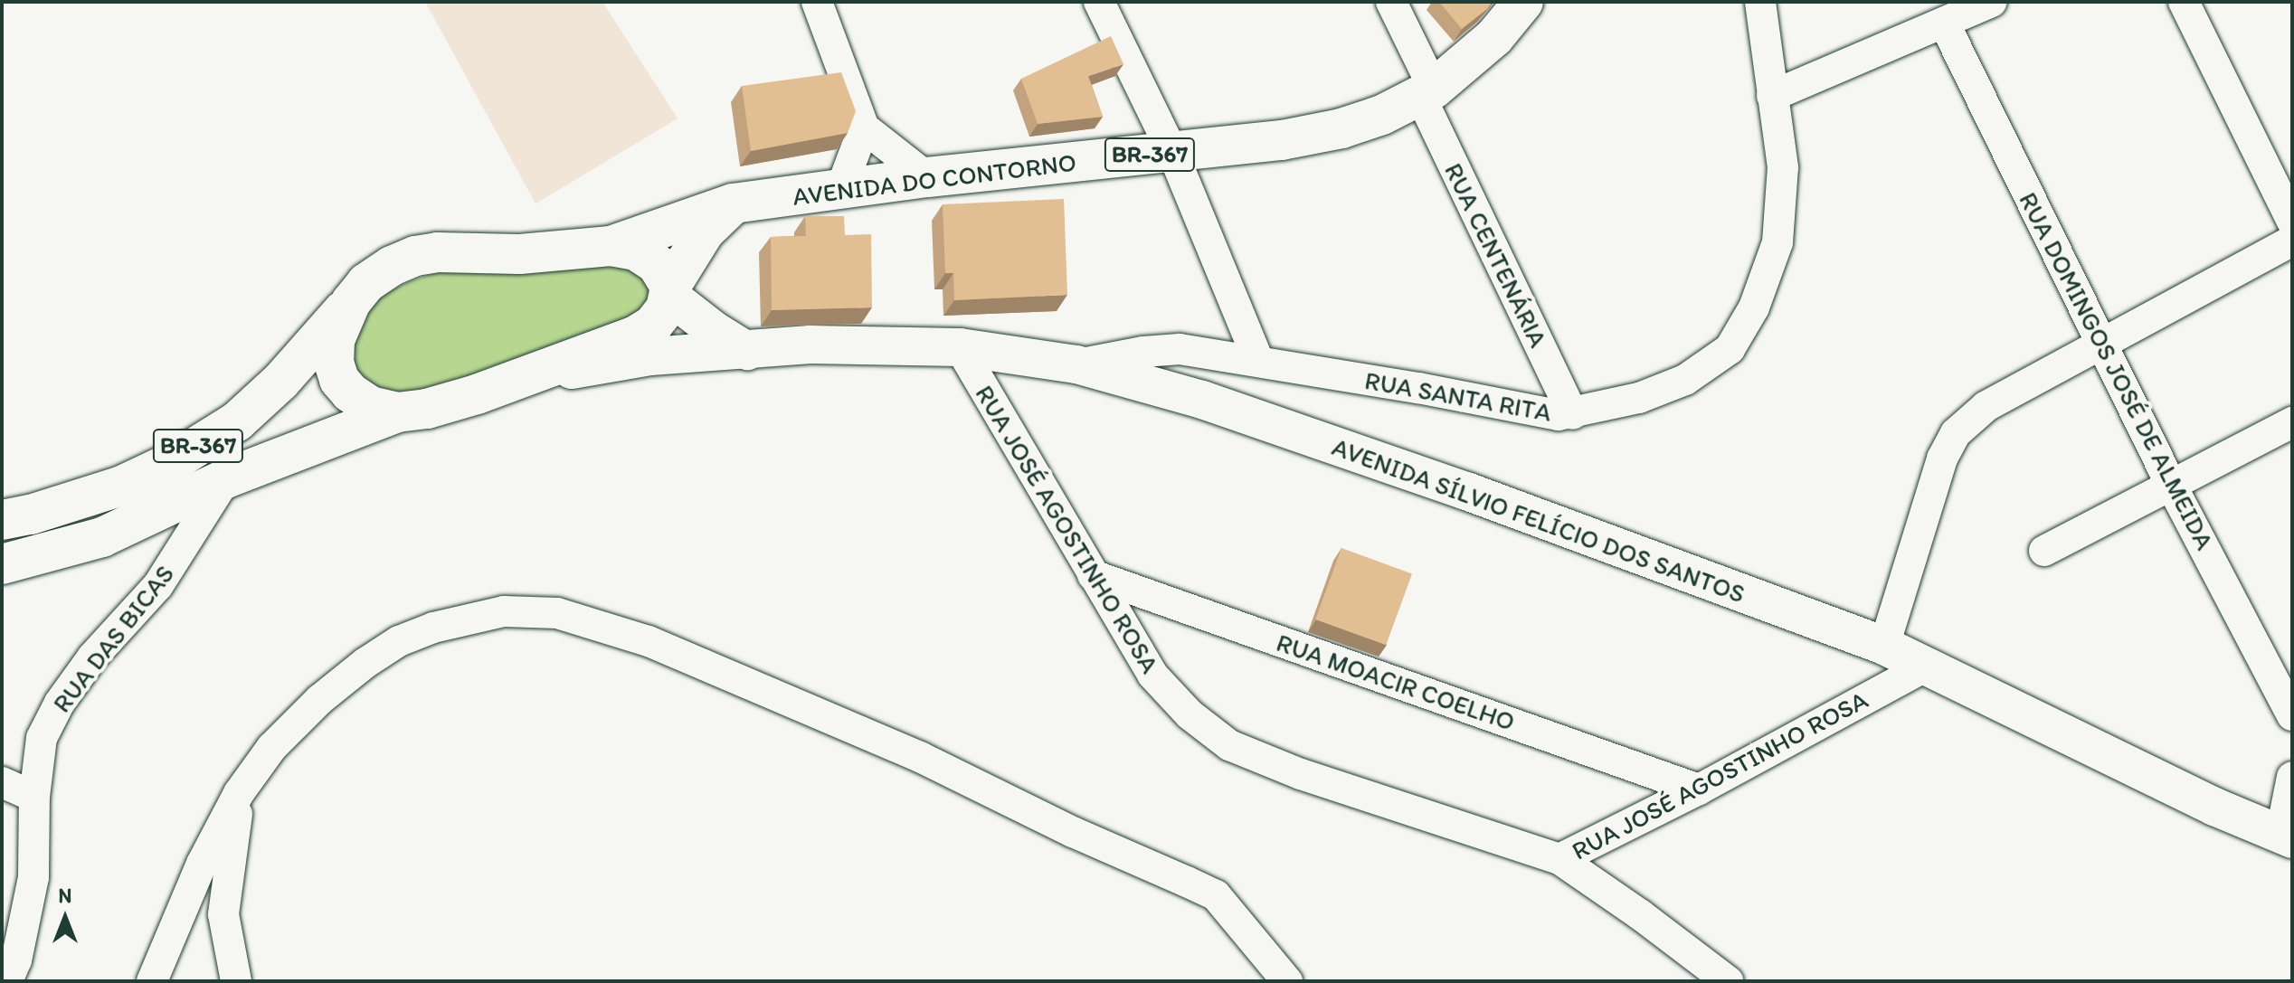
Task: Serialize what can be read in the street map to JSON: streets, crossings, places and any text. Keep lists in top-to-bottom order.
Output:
{
  "streets": {
    "highway": ["BR-367", "AVENIDA DO CONTORNO"],
    "main road": ["AVENIDA SÍLVIO FELÍCIO DOS SANTOS"],
    "street": [
      "RUA CENTENÁRIA",
      "RUA DOMINGOS JOSÉ DE ALMEIDA",
      "RUA SANTA RITA",
      "RUA JOSÉ AGOSTINHO ROSA",
      "RUA DAS BICAS",
      "RUA MOACIR COELHO"
    ]
  },
  "crossings": [
    ["BR-367", "AVENIDA DO CONTORNO"],
    ["BR-367", "AVENIDA SÍLVIO FELÍCIO DOS SANTOS"],
    ["BR-367", "RUA DAS BICAS"],
    ["AVENIDA DO CONTORNO", "RUA CENTENÁRIA"],
    ["RUA CENTENÁRIA", "RUA SANTA RITA"],
    ["RUA SANTA RITA", "AVENIDA SÍLVIO FELÍCIO DOS SANTOS"],
    ["AVENIDA SÍLVIO FELÍCIO DOS SANTOS", "RUA JOSÉ AGOSTINHO ROSA"],
    ["RUA JOSÉ AGOSTINHO ROSA", "RUA MOACIR COELHO"]
  ],
  "north": "top"
}
